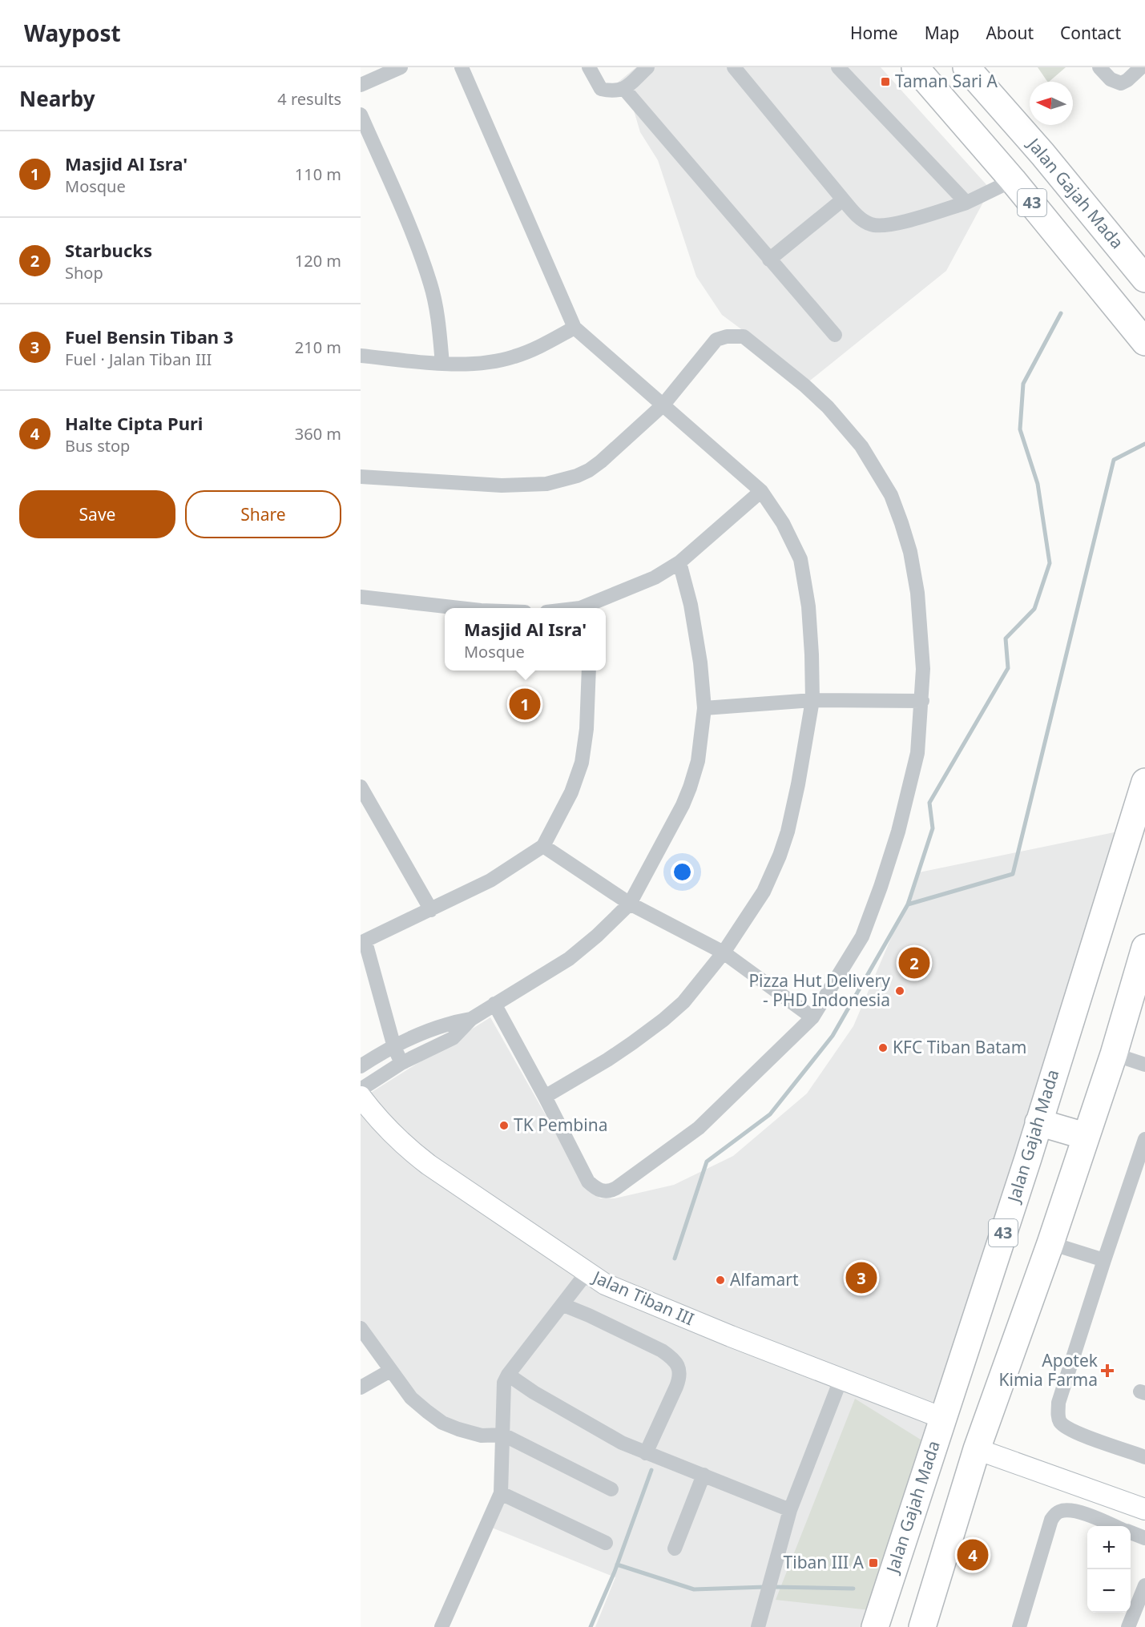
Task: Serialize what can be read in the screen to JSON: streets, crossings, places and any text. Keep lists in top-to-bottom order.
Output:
{
  "streets": {
    "highway": ["Jalan Gajah Mada", "43"],
    "street": ["Jalan Tiban III"]
  },
  "crossings": [
    ["Jalan Gajah Mada", "Jalan Tiban III"]
  ],
  "places": {
    "transit": ["Taman Sari A", "Tiban III A"],
    "other": [
      "Pizza Hut Delivery - PHD Indonesia",
      "KFC Tiban Batam",
      "TK Pembina",
      "Alfamart"
    ],
    "health": ["Apotek Kimia Farma"]
  },
  "north": "left",
  "page": {
    "header": "Waypost",
    "nav": [
      "Home",
      "Map",
      "About",
      "Contact"
    ],
    "heading": ["Nearby", "4 results"],
    "list": [
      {
        "mark": "1",
        "name": "Masjid Al Isra'",
        "note": "Mosque",
        "value": "110 m"
      },
      {
        "mark": "2",
        "name": "Starbucks",
        "note": "Shop",
        "value": "120 m"
      },
      {
        "mark": "3",
        "name": "Fuel Bensin Tiban 3",
        "note": "Fuel · Jalan Tiban III",
        "value": "210 m"
      },
      {
        "mark": "4",
        "name": "Halte Cipta Puri",
        "note": "Bus stop",
        "value": "360 m"
      }
    ],
    "buttons": ["Save", "Share"],
    "popup": ["Masjid Al Isra'", "Mosque"],
    "pins": [
      "1",
      "2",
      "3",
      "4"
    ],
    "map_buttons": ["+", "−"]
  }
}
